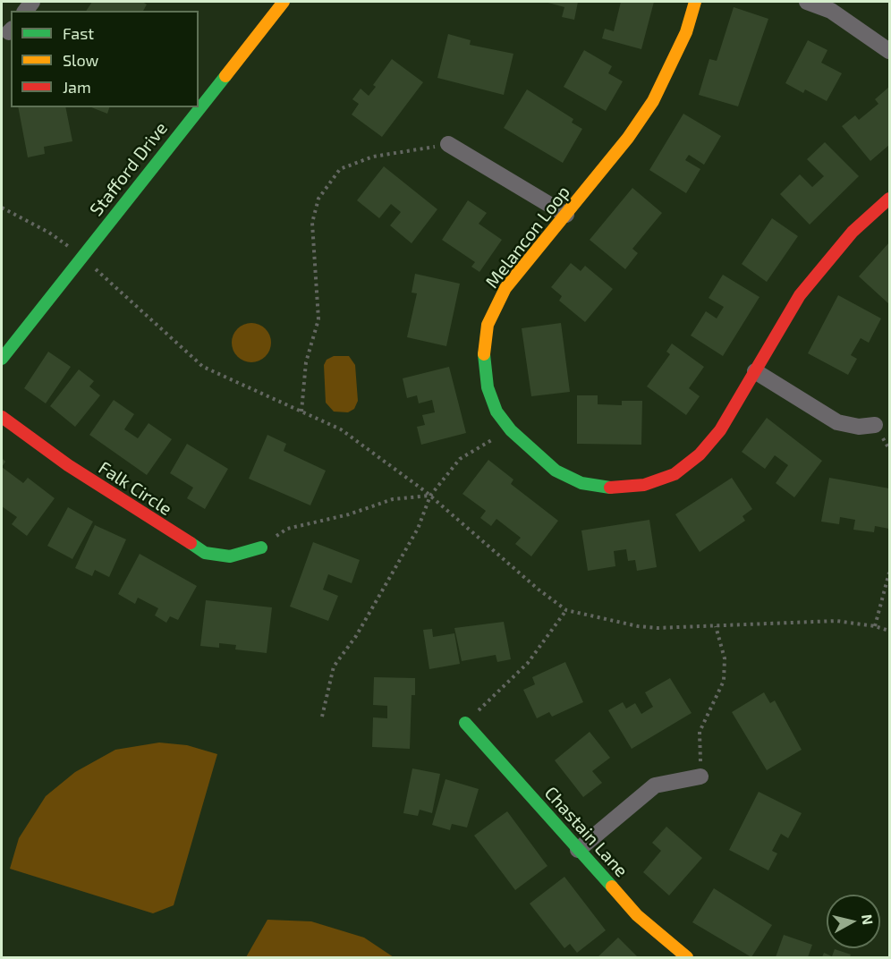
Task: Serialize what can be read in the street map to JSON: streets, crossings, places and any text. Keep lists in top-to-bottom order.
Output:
{
  "streets": {
    "street": [
      "Stafford Drive",
      "Melancon Loop",
      "Falk Circle",
      "Chastain Lane"
    ]
  },
  "legend": ["Fast", "Slow", "Jam"],
  "north": "right"
}
